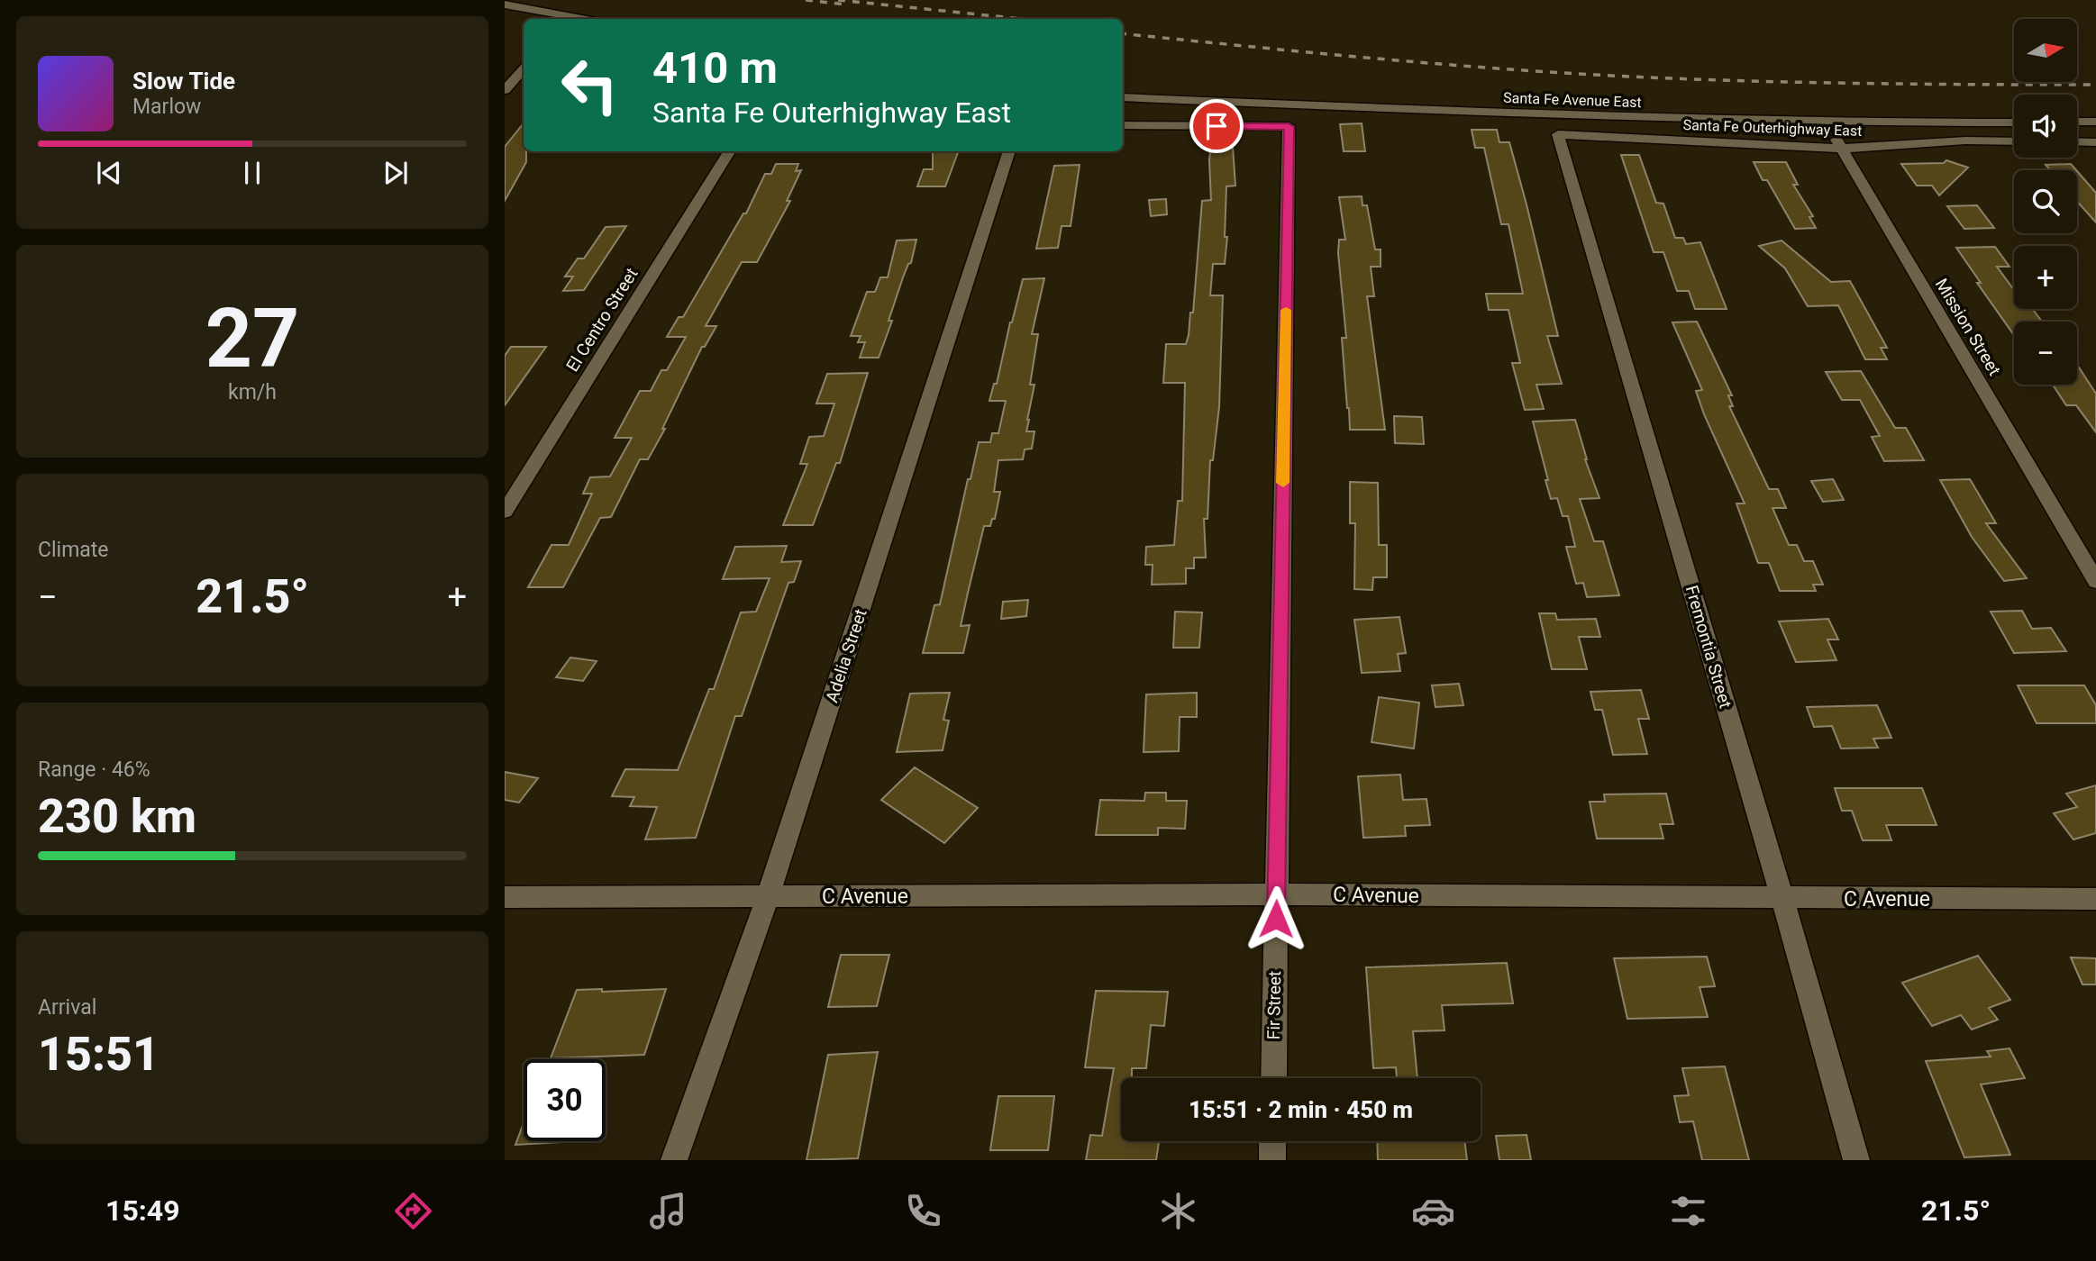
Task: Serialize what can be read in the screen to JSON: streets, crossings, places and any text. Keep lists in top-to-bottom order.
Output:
{
  "streets": {
    "street": [
      "Santa Fe Avenue East",
      "Santa Fe Outerhighway East",
      "El Centro Street",
      "Mission Street",
      "Fremontia Street",
      "Adelia Street",
      "C Avenue",
      "Fir Street"
    ]
  },
  "crossings": [
    ["Santa Fe Avenue East", "Mission Street"],
    ["Santa Fe Outerhighway East", "Mission Street"],
    ["Santa Fe Outerhighway East", "Fremontia Street"],
    ["Fremontia Street", "C Avenue"],
    ["Adelia Street", "C Avenue"],
    ["C Avenue", "Fir Street"]
  ],
  "north": "right",
  "page": {
    "map_buttons": ["+", "−"],
    "turn": ["410 m", "Santa Fe Outerhighway East"],
    "song": ["Slow Tide", "Marlow"],
    "tile": [
      ["27", "km/h"],
      "Climate",
      ["Range · 46%", "230 km"],
      ["Arrival", "15:51"]
    ],
    "heat": ["−", "21.5°", "+"],
    "limit": "30",
    "trip": "15:51 · 2 min · 450 m",
    "tabs": ["15:49", "21.5°"]
  }
}
